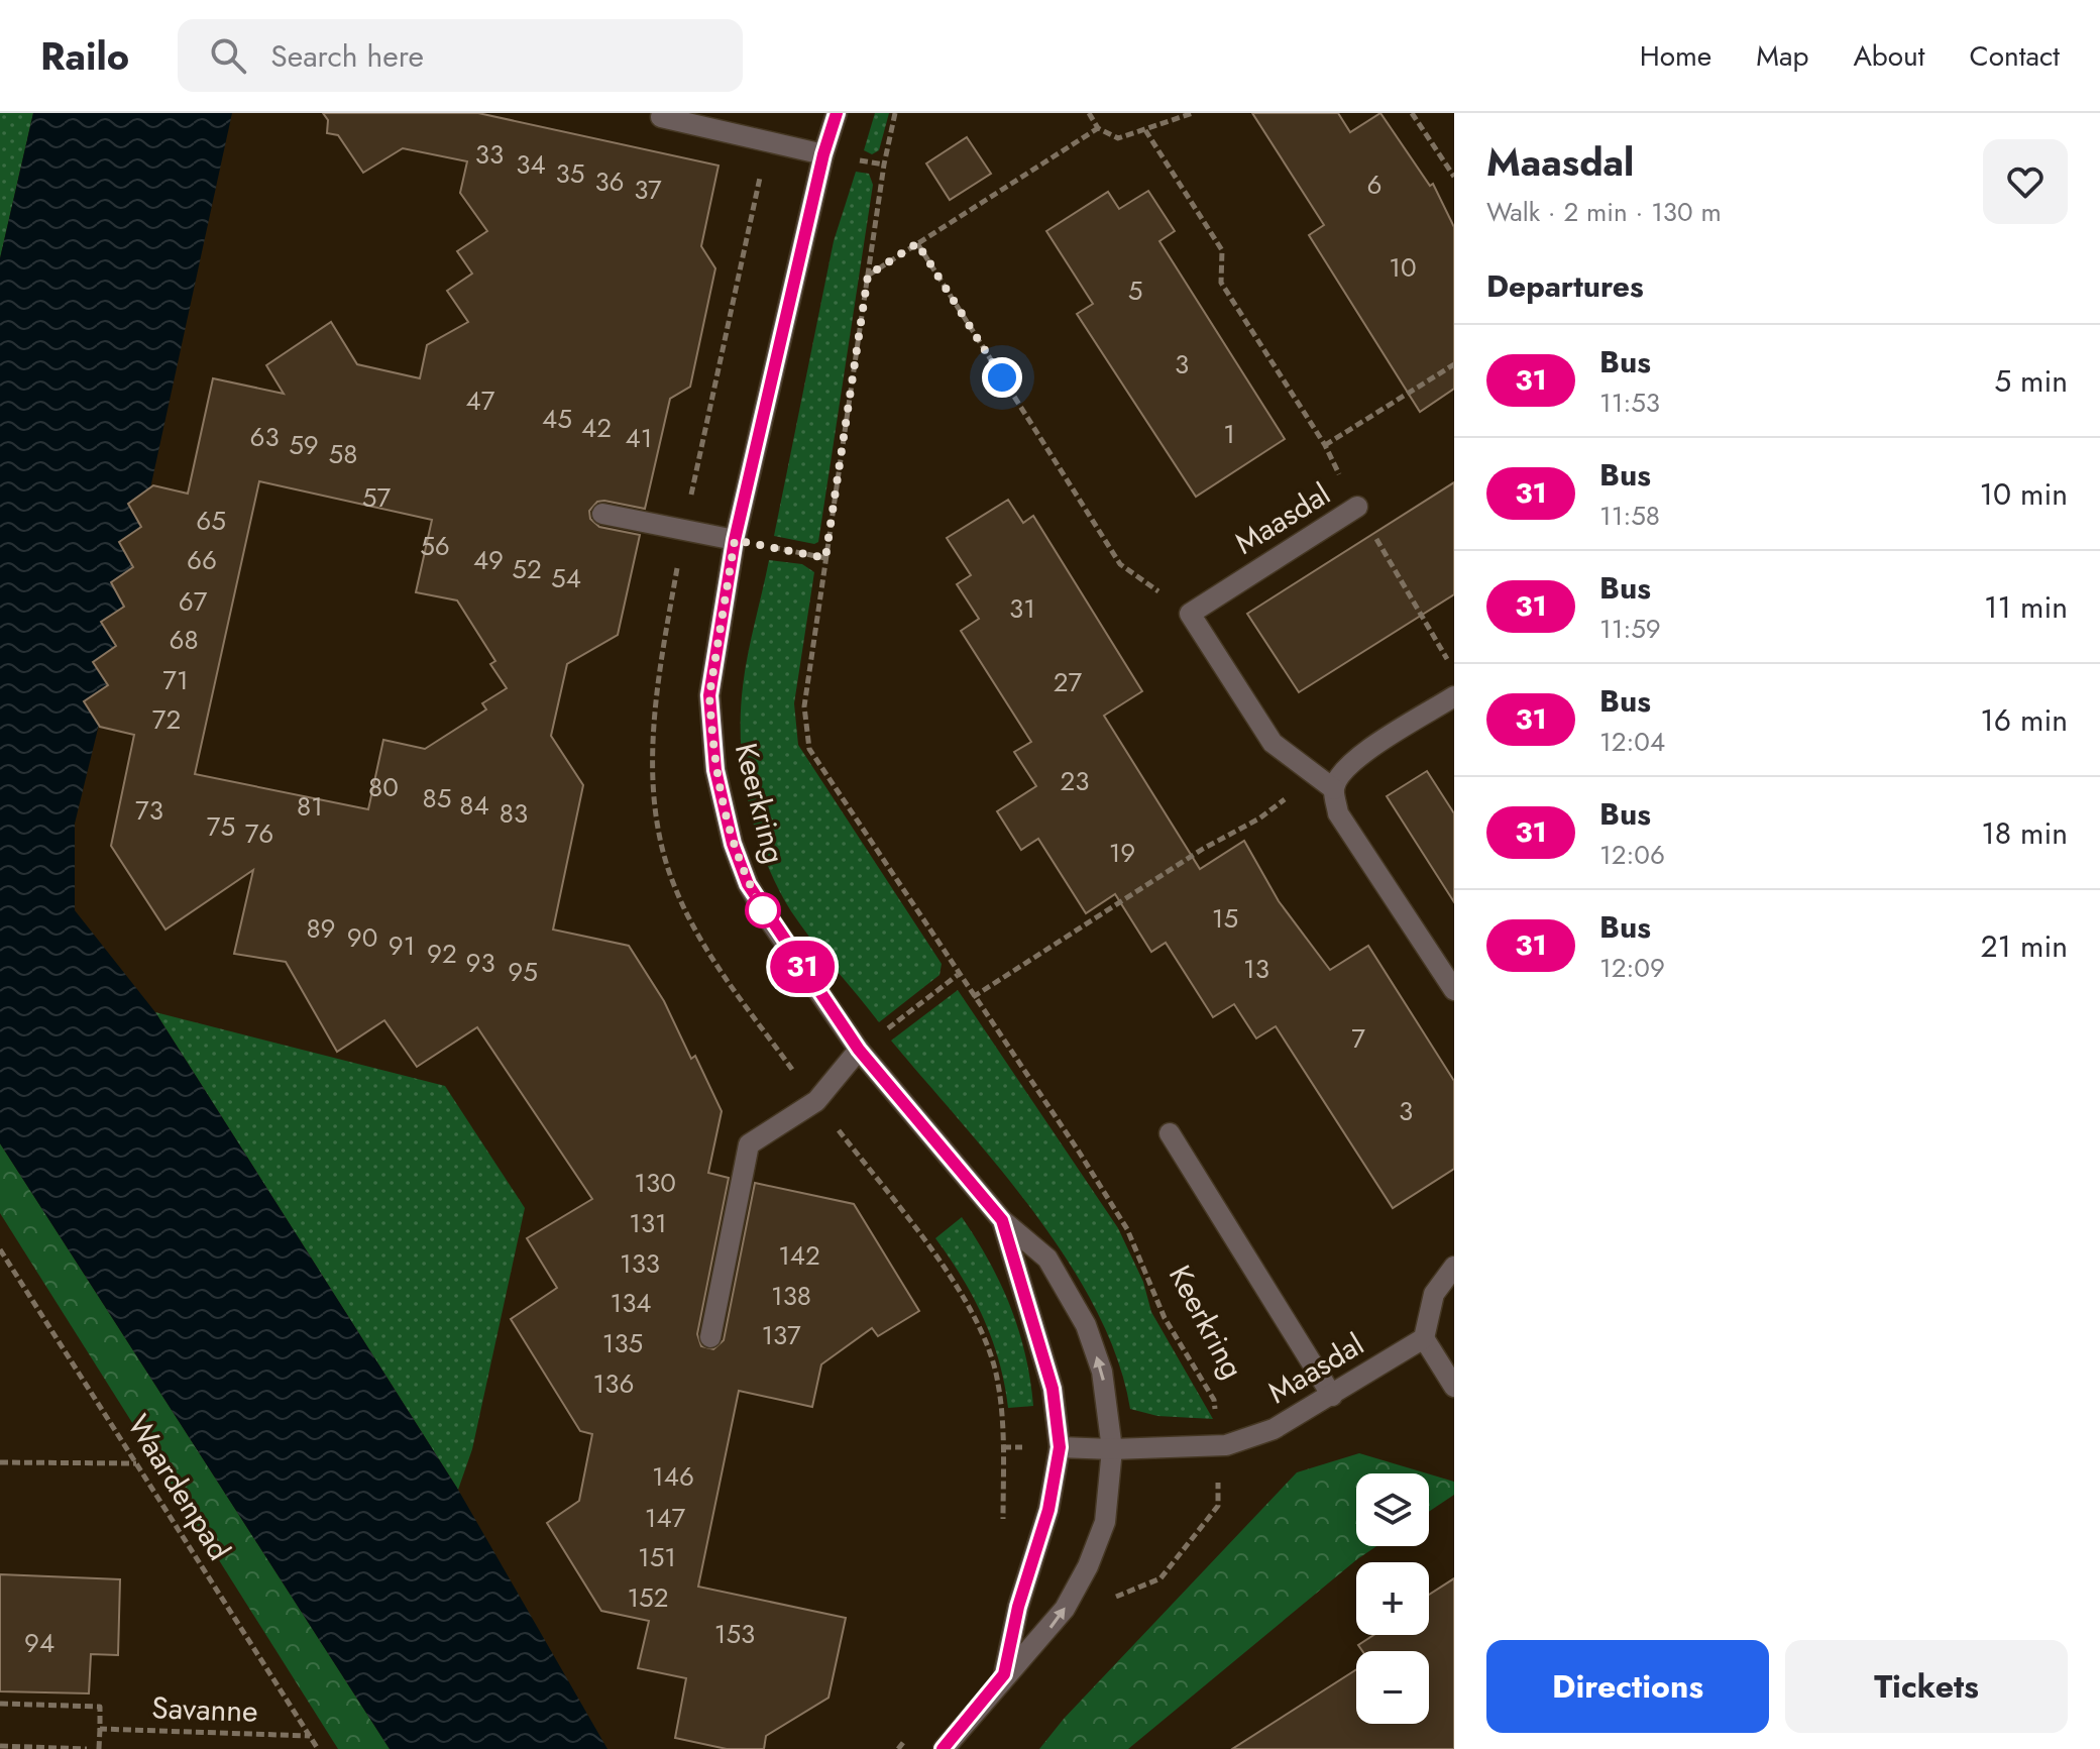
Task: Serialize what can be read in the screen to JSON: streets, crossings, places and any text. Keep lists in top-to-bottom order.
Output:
{
  "streets": {
    "street": ["Maasdal", "Keerkring"],
    "path": ["Waardenpad", "Savanne"]
  },
  "crossings": [
    ["Maasdal", "Keerkring"],
    ["Waardenpad", "Savanne"]
  ],
  "lines": ["bus line 31"],
  "house_numbers": [
    "33",
    "34",
    "35",
    "36",
    "6",
    "37",
    "10",
    "5",
    "3",
    "47",
    "45",
    "42",
    "1",
    "63",
    "41",
    "59",
    "58",
    "57",
    "65",
    "56",
    "66",
    "49",
    "52",
    "54",
    "67",
    "31",
    "68",
    "71",
    "27",
    "72",
    "23",
    "80",
    "85",
    "84",
    "81",
    "73",
    "83",
    "75",
    "76",
    "19",
    "15",
    "89",
    "90",
    "91",
    "92",
    "93",
    "13",
    "95",
    "7",
    "3",
    "130",
    "131",
    "142",
    "133",
    "138",
    "134",
    "137",
    "135",
    "136",
    "146",
    "147",
    "151",
    "152",
    "153",
    "94"
  ],
  "page": {
    "header": "Railo",
    "search": "Search here",
    "nav": [
      "Home",
      "Map",
      "About",
      "Contact"
    ],
    "on_map": "31",
    "heading": [
      ["Maasdal", "Walk · 2 min · 130 m"],
      "Departures"
    ],
    "list": [
      {
        "mark": "31",
        "name": "Bus",
        "note": "11:53",
        "value": "5 min"
      },
      {
        "mark": "31",
        "name": "Bus",
        "note": "11:58",
        "value": "10 min"
      },
      {
        "mark": "31",
        "name": "Bus",
        "note": "11:59",
        "value": "11 min"
      },
      {
        "mark": "31",
        "name": "Bus",
        "note": "12:04",
        "value": "16 min"
      },
      {
        "mark": "31",
        "name": "Bus",
        "note": "12:06",
        "value": "18 min"
      },
      {
        "mark": "31",
        "name": "Bus",
        "note": "12:09",
        "value": "21 min"
      }
    ],
    "map_buttons": ["+", "−"],
    "buttons": ["Directions", "Tickets"]
  }
}
